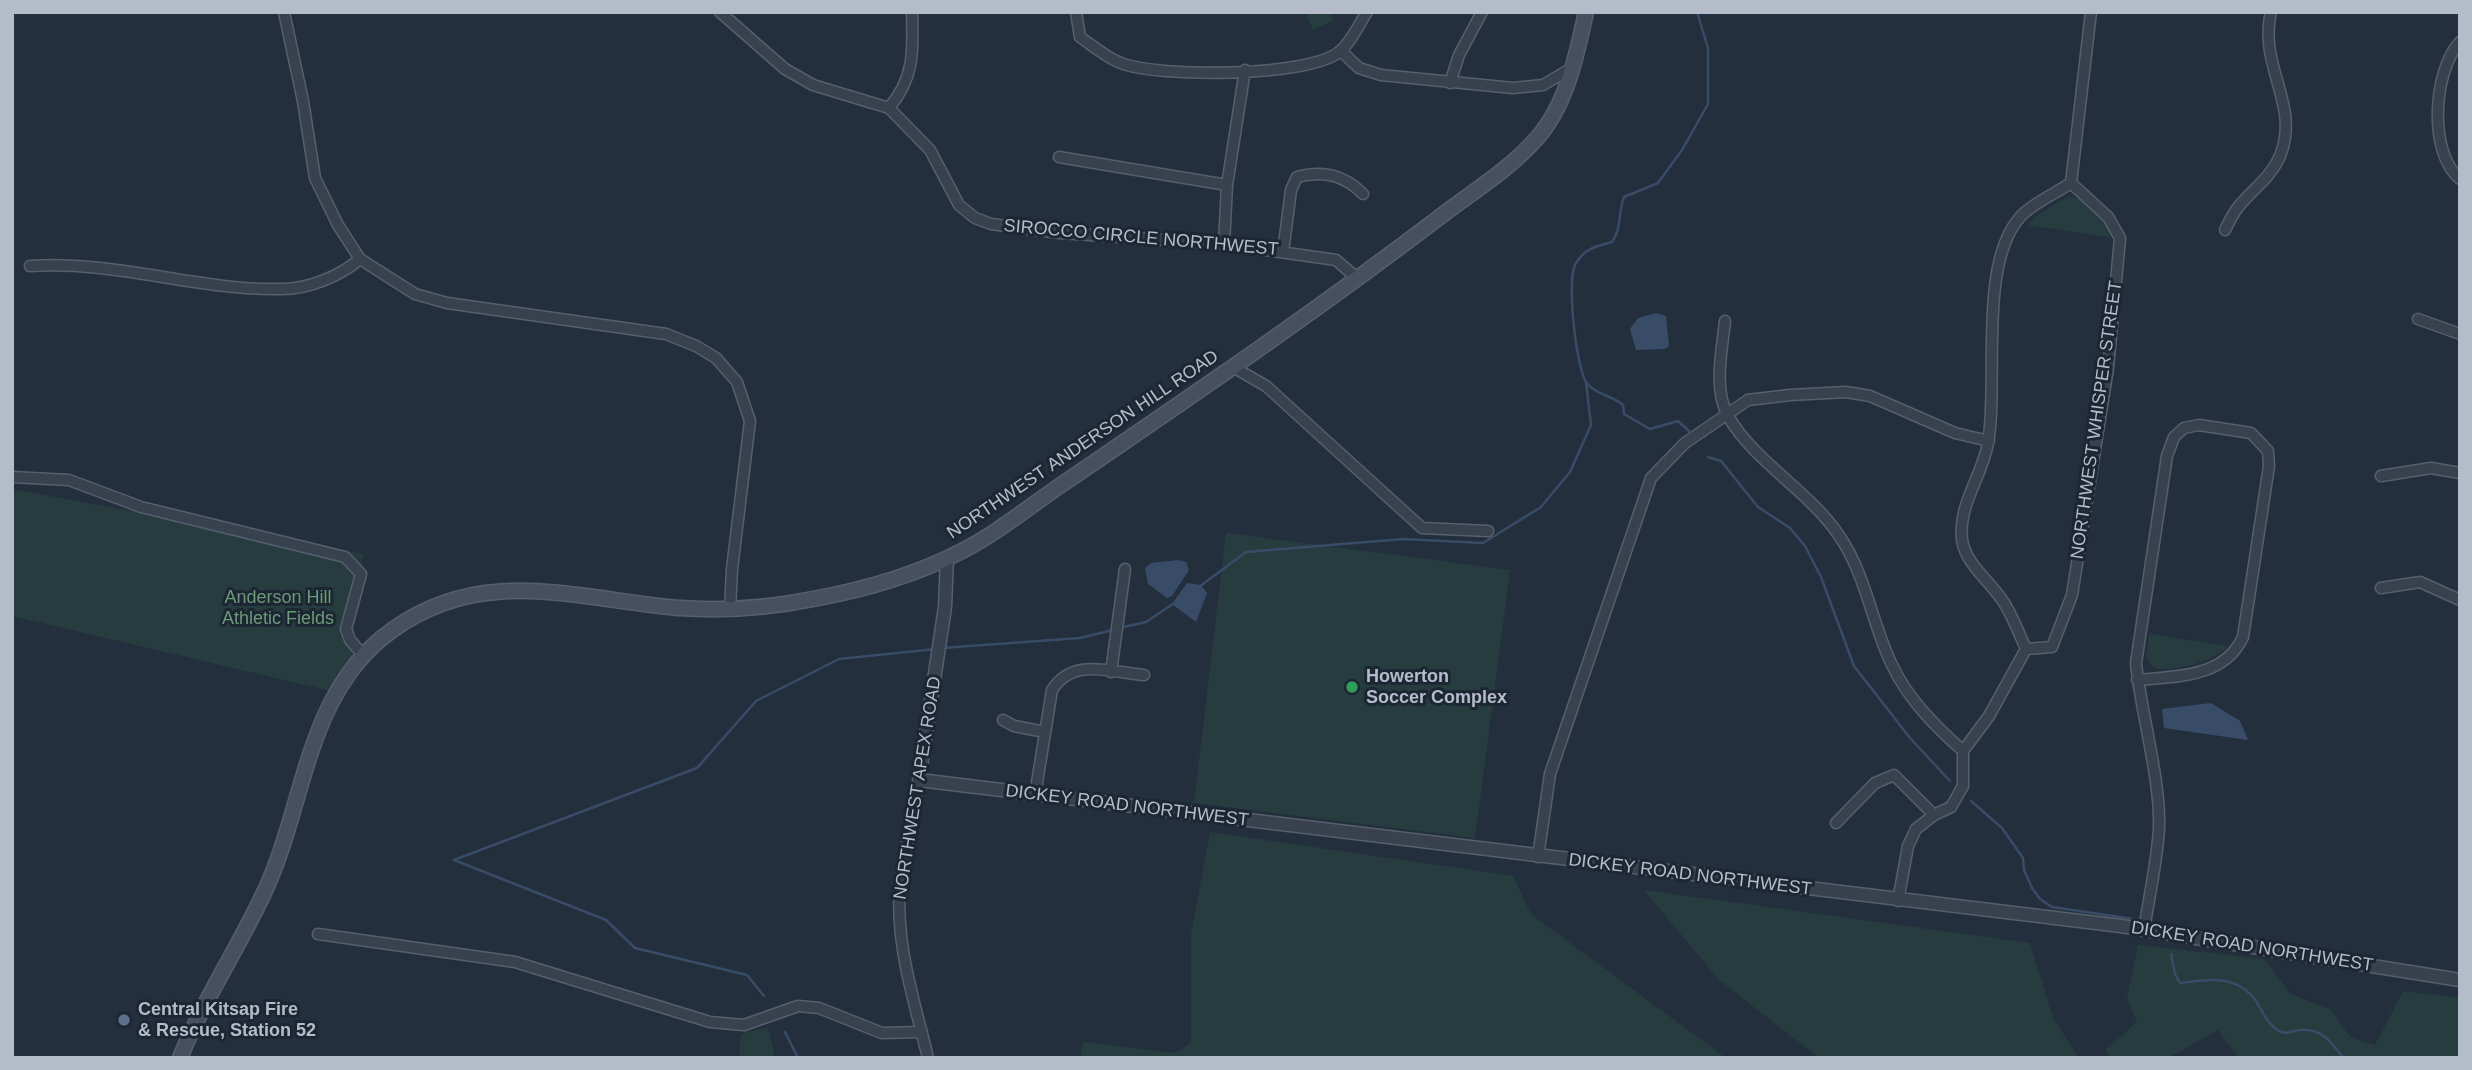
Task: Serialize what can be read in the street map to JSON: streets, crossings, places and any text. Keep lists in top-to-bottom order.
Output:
{
  "streets": {
    "main road": ["NORTHWEST ANDERSON HILL ROAD"],
    "street": [
      "SIROCCO CIRCLE NORTHWEST",
      "NORTHWEST WHISPER STREET",
      "NORTHWEST APEX ROAD",
      "DICKEY ROAD NORTHWEST"
    ]
  },
  "crossings": [
    ["SIROCCO CIRCLE NORTHWEST", "NORTHWEST ANDERSON HILL ROAD"],
    ["NORTHWEST ANDERSON HILL ROAD", "NORTHWEST APEX ROAD"],
    ["NORTHWEST APEX ROAD", "DICKEY ROAD NORTHWEST"]
  ],
  "parks": ["Anderson Hill Athletic Fields"],
  "places": ["Howerton Soccer Complex", "Central Kitsap Fire & Rescue, Station 52"]
}
